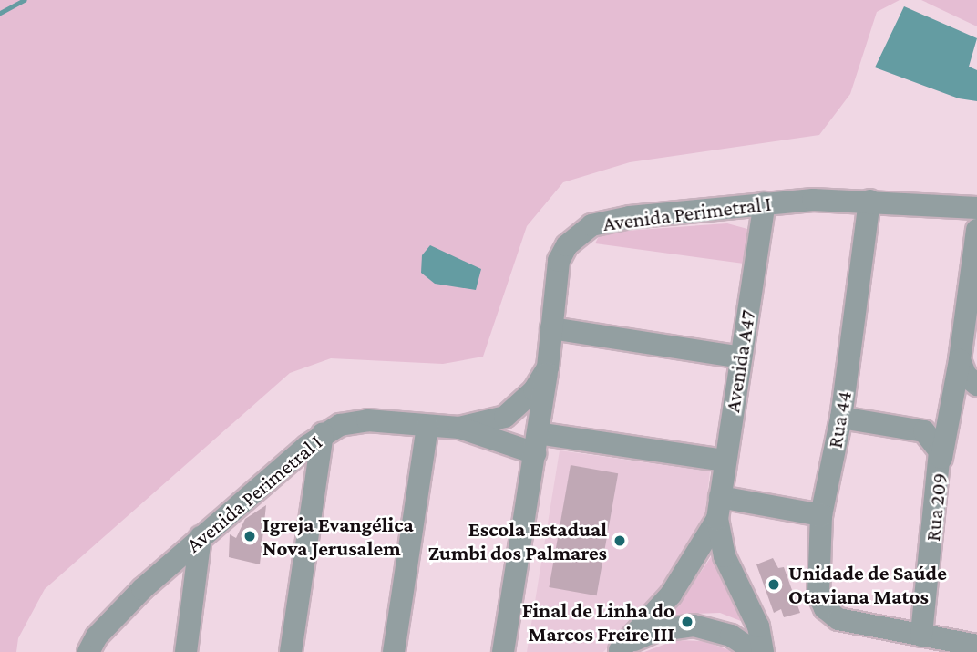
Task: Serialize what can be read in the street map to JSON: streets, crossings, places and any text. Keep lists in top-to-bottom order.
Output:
{
  "streets": {
    "street": [
      "Avenida Perimetral I",
      "Avenida A47",
      "Rua 44",
      "Rua 209"
    ]
  },
  "crossings": [
    ["Avenida Perimetral I", "Avenida A47"],
    ["Avenida Perimetral I", "Rua 44"],
    ["Rua 44", "Rua 209"]
  ],
  "places": [
    "Igreja Evangélica Nova Jerusalem",
    "Escola Estadual Zumbi dos Palmares",
    "Unidade de Saúde Otaviana Matos",
    "Final de Linha do Marcos Freire III"
  ]
}
